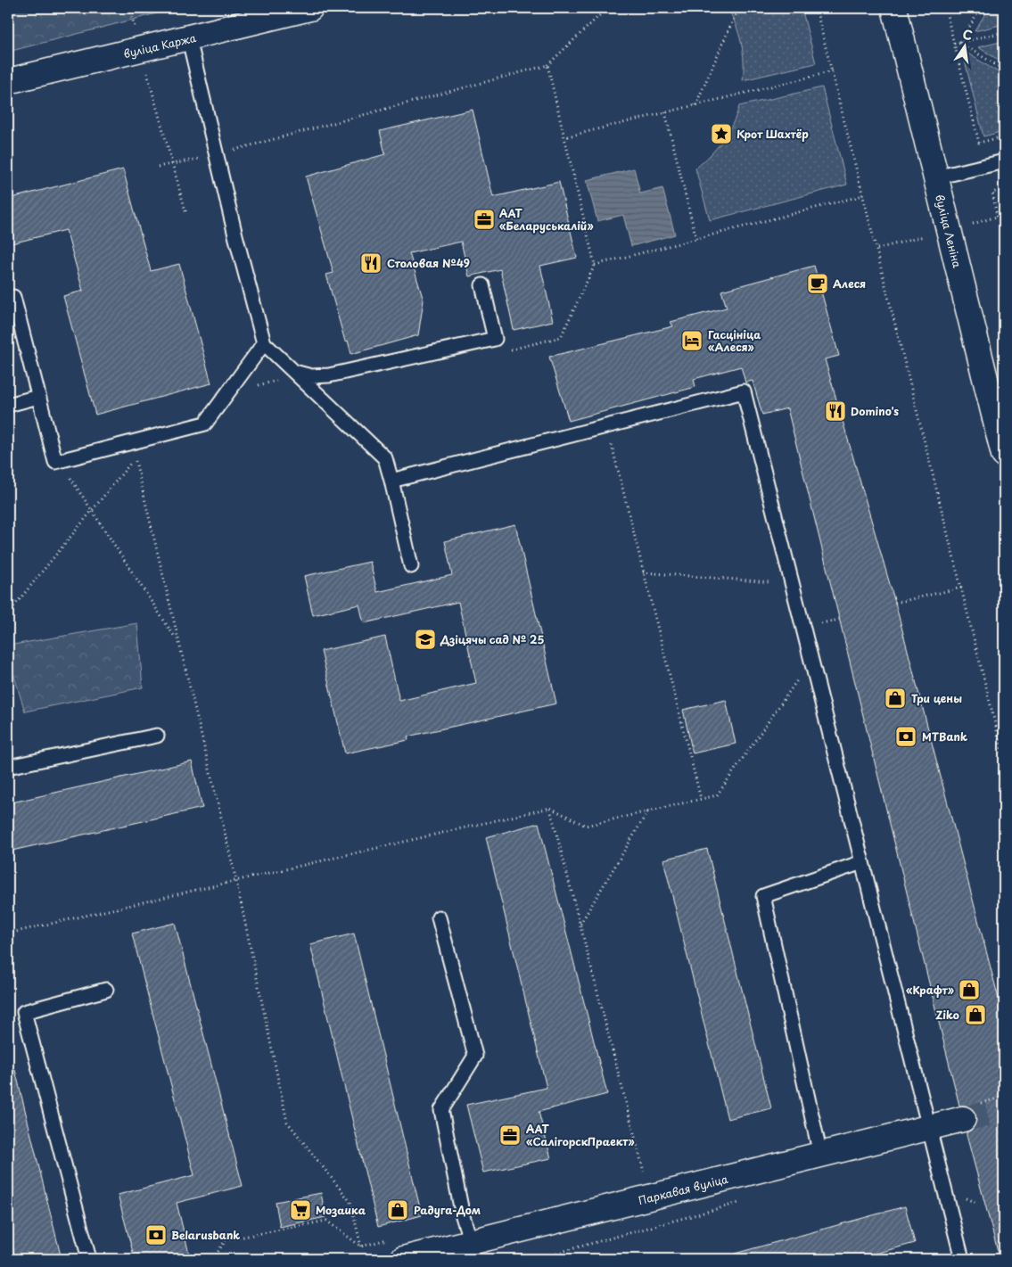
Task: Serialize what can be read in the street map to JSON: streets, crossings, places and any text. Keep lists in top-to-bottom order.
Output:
{
  "streets": {
    "main road": ["вуліца Каржа", "вуліца Леніна", "Паркавая вуліца"]
  },
  "places": {
    "place": ["Крот Шахтёр"],
    "office": ["ААТ «Беларуськалій»", "ААТ «СалігорскПраект»"],
    "restaurant": ["Столовая №49", "Domino's"],
    "cafe": ["Алеся"],
    "hotel": ["Гасцініца «Алеся»"],
    "school or university": ["Дзіцячы сад № 25"],
    "shop": [
      "Три цены",
      "«Крафт»",
      "Ziko",
      "Радуга-Дом"
    ],
    "bank": ["MTBank", "Belarusbank"],
    "supermarket": ["Мозаика"]
  },
  "north": "top"
}
